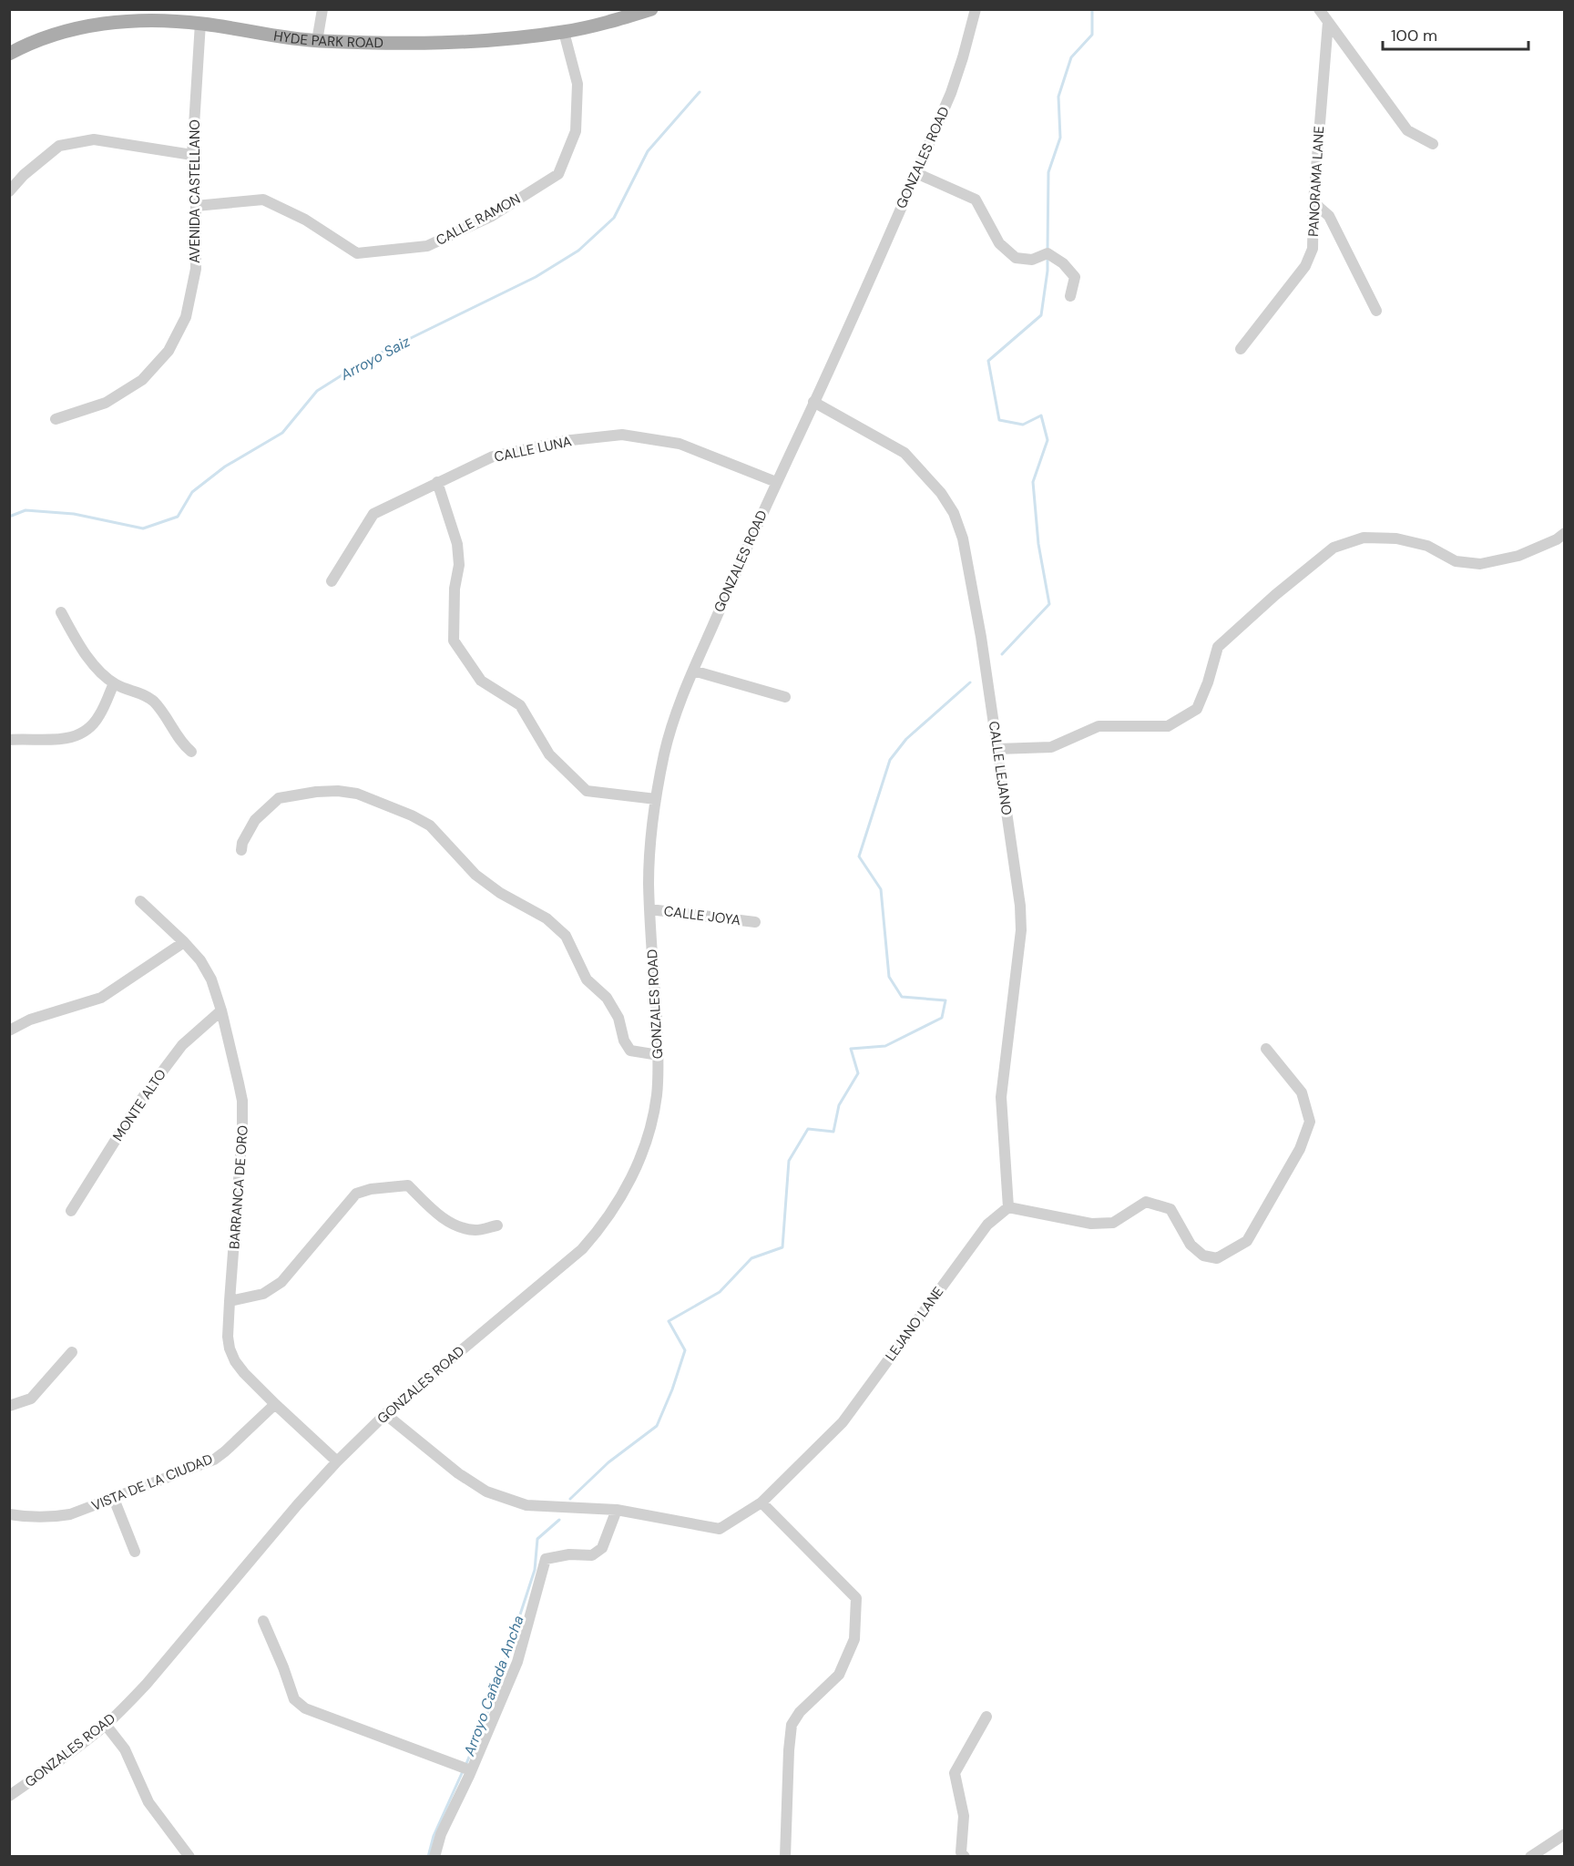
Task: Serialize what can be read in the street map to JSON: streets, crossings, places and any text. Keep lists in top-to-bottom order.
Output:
{
  "streets": {
    "main road": ["HYDE PARK ROAD"],
    "street": [
      "GONZALES ROAD",
      "PANORAMA LANE",
      "AVENIDA CASTELLANO",
      "CALLE RAMON",
      "CALLE LUNA",
      "CALLE LEJANO",
      "CALLE JOYA",
      "MONTE ALTO",
      "BARRANCA DE ORO",
      "LEJANO LANE",
      "VISTA DE LA CIUDAD"
    ]
  },
  "crossings": [
    ["HYDE PARK ROAD", "AVENIDA CASTELLANO"],
    ["HYDE PARK ROAD", "CALLE RAMON"],
    ["GONZALES ROAD", "CALLE LUNA"],
    ["GONZALES ROAD", "CALLE LEJANO"],
    ["GONZALES ROAD", "CALLE JOYA"],
    ["GONZALES ROAD", "BARRANCA DE ORO"],
    ["GONZALES ROAD", "LEJANO LANE"],
    ["AVENIDA CASTELLANO", "CALLE RAMON"],
    ["CALLE LEJANO", "LEJANO LANE"],
    ["MONTE ALTO", "BARRANCA DE ORO"],
    ["BARRANCA DE ORO", "VISTA DE LA CIUDAD"]
  ],
  "water": ["Arroyo Saiz", "Arroyo Cañada Ancha"],
  "scale_bar": "100 m"
}
